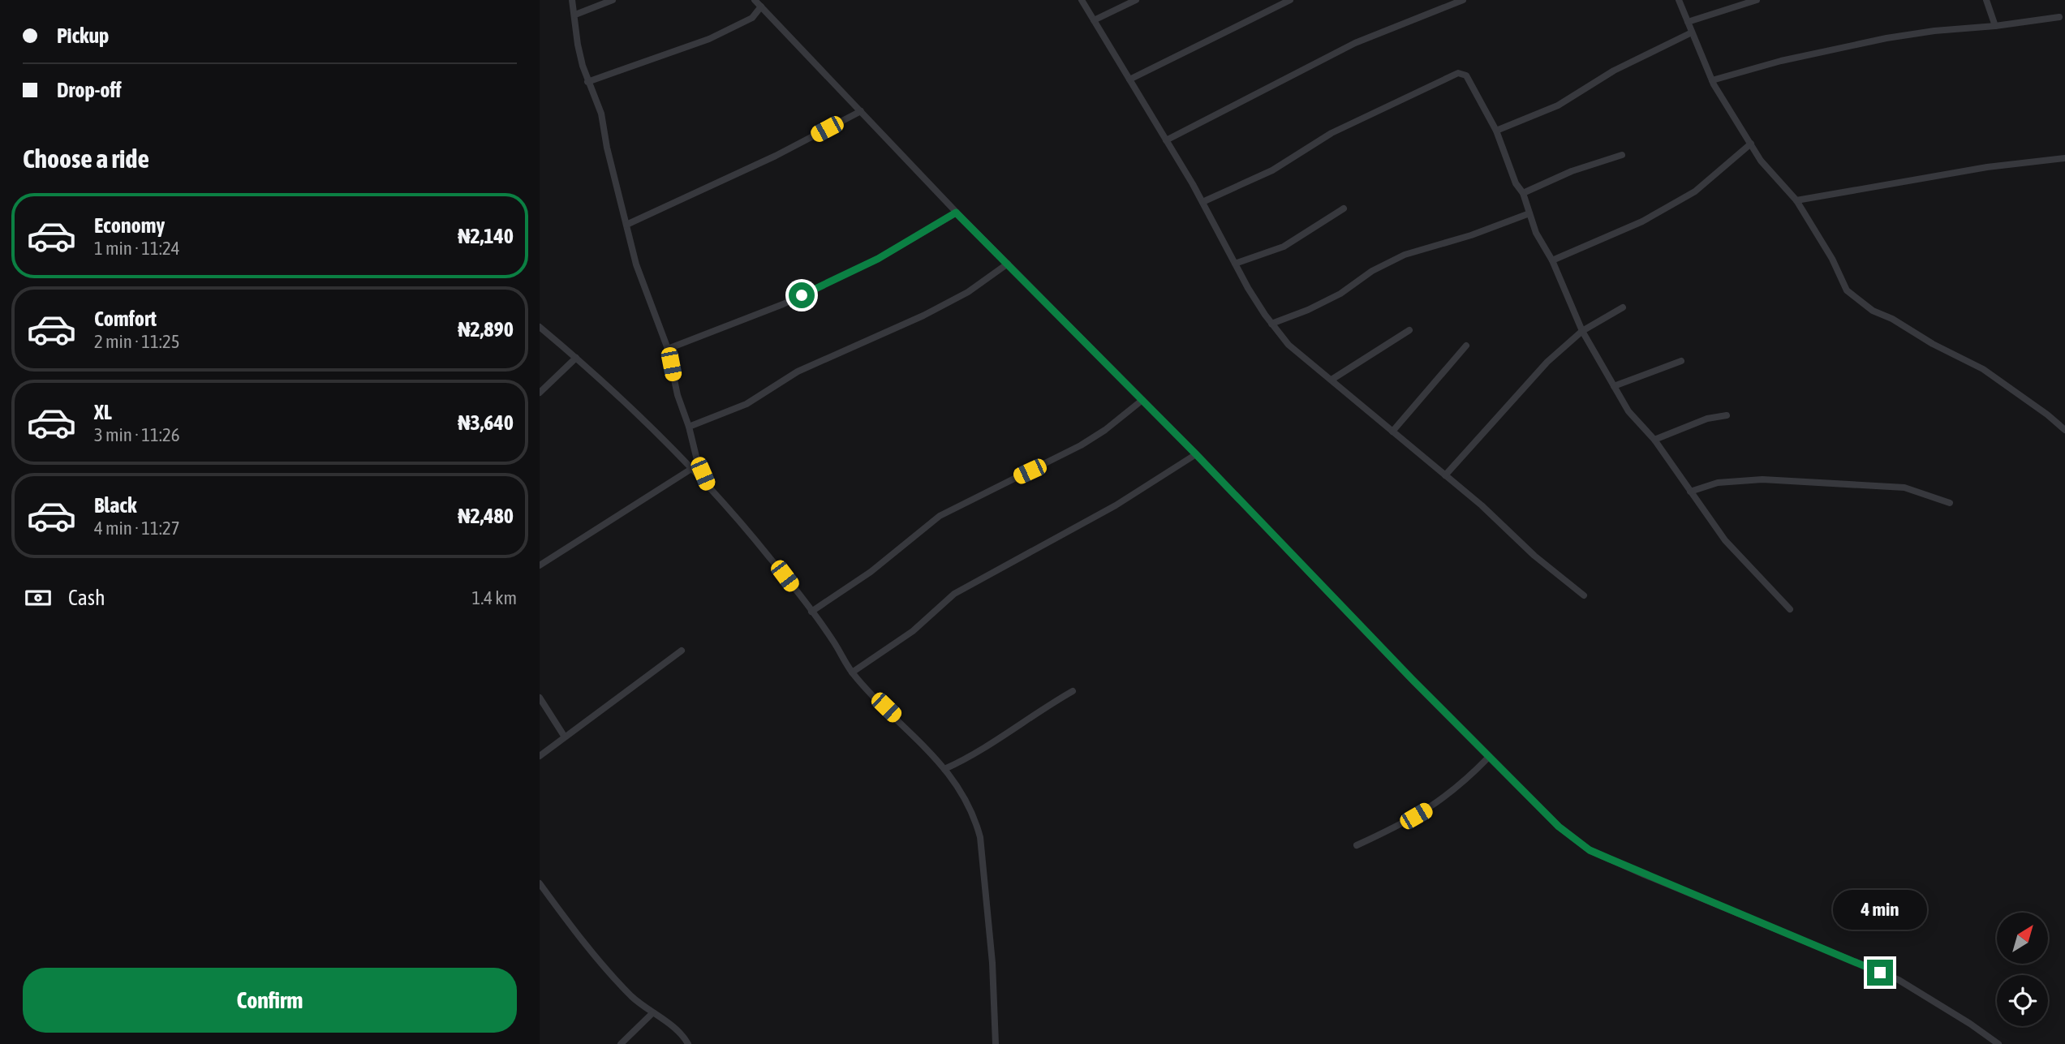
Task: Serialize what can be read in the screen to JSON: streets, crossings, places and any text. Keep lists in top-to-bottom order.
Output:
{
  "north": "top right",
  "page": {
    "banner": ["Pickup", "Drop-off"],
    "heading": "Choose a ride",
    "list": [
      {
        "name": "Economy",
        "note": "1 min · 11:24",
        "value": "₦2,140"
      },
      {
        "name": "Comfort",
        "note": "2 min · 11:25",
        "value": "₦2,890"
      },
      {
        "name": "XL",
        "note": "3 min · 11:26",
        "value": "₦3,640"
      },
      {
        "name": "Black",
        "note": "4 min · 11:27",
        "value": "₦2,480"
      }
    ],
    "pay": ["Cash", "1.4 km"],
    "bubble": "4 min",
    "buttons": "Confirm"
  }
}
